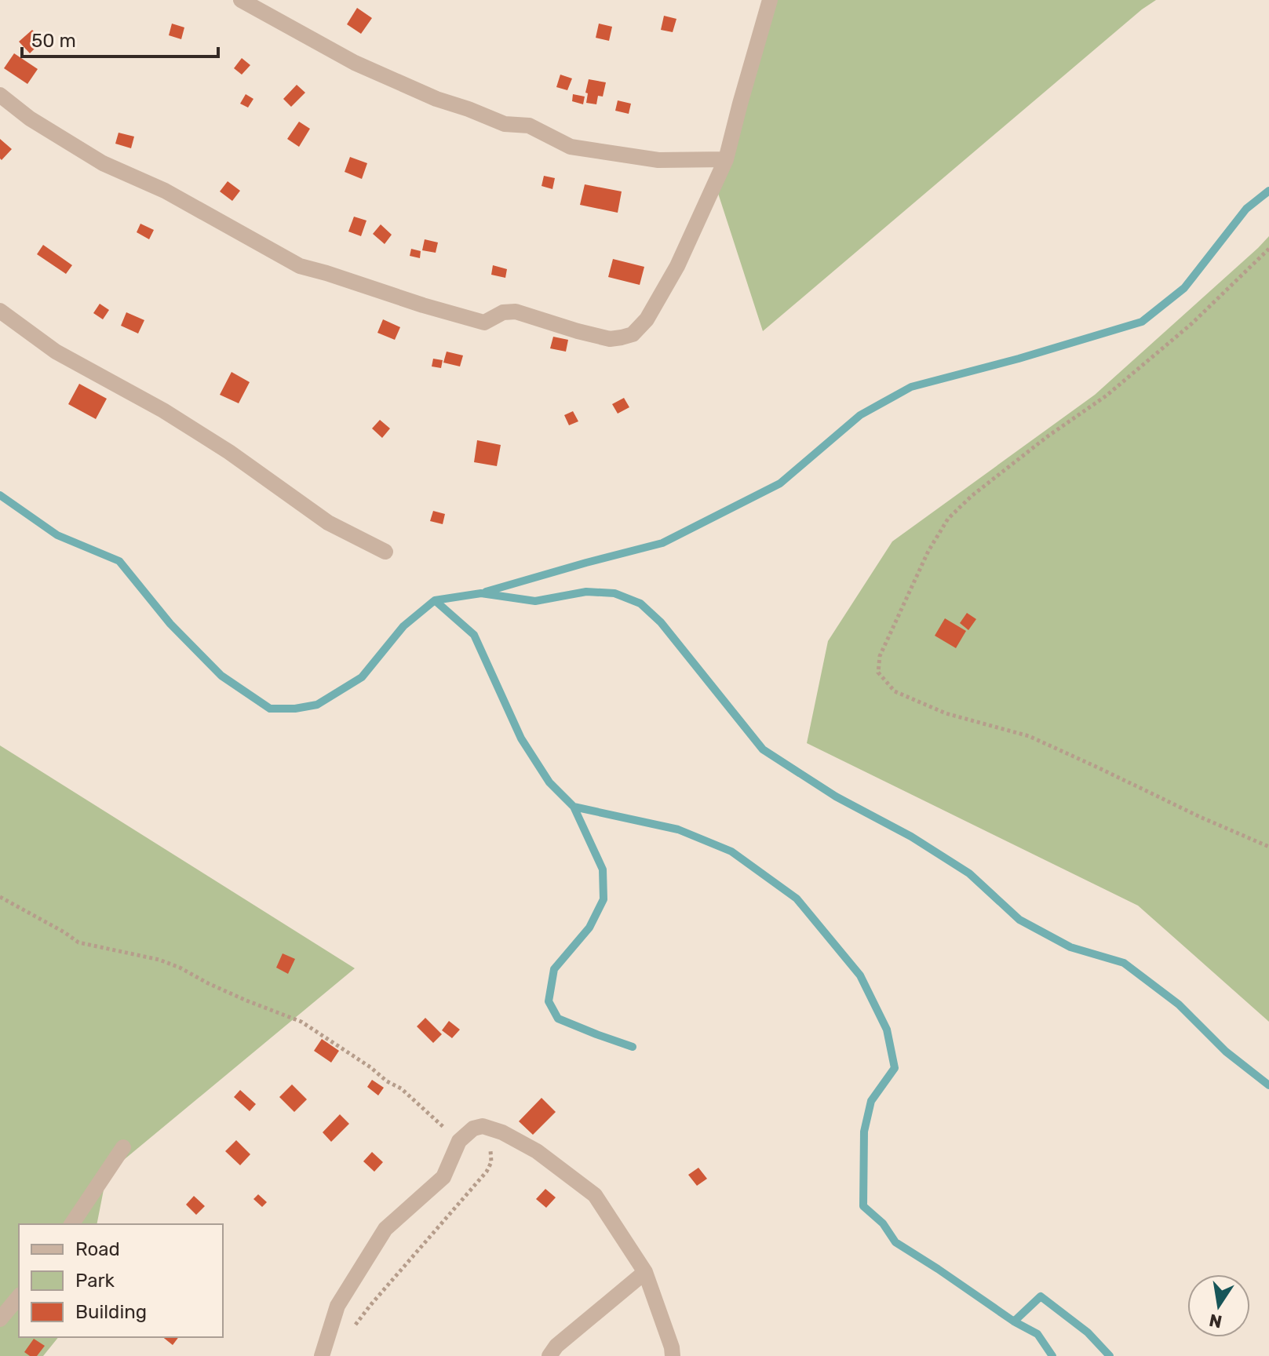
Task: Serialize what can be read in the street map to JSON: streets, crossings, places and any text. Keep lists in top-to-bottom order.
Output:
{
  "legend": ["Road", "Park", "Building"],
  "scale_bar": "50 m",
  "north": "bottom"
}
